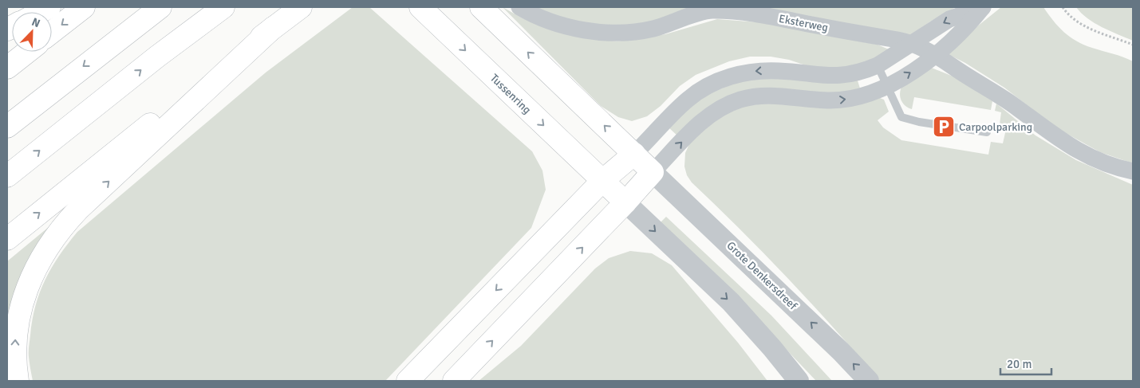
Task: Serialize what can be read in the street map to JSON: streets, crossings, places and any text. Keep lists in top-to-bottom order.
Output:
{
  "streets": {
    "highway": ["Tussenring"],
    "street": ["Eksterweg", "Grote Denkersdreef"]
  },
  "places": {
    "parking": ["Carpoolparking"]
  },
  "scale_bar": "20 m",
  "north": "top right"
}
